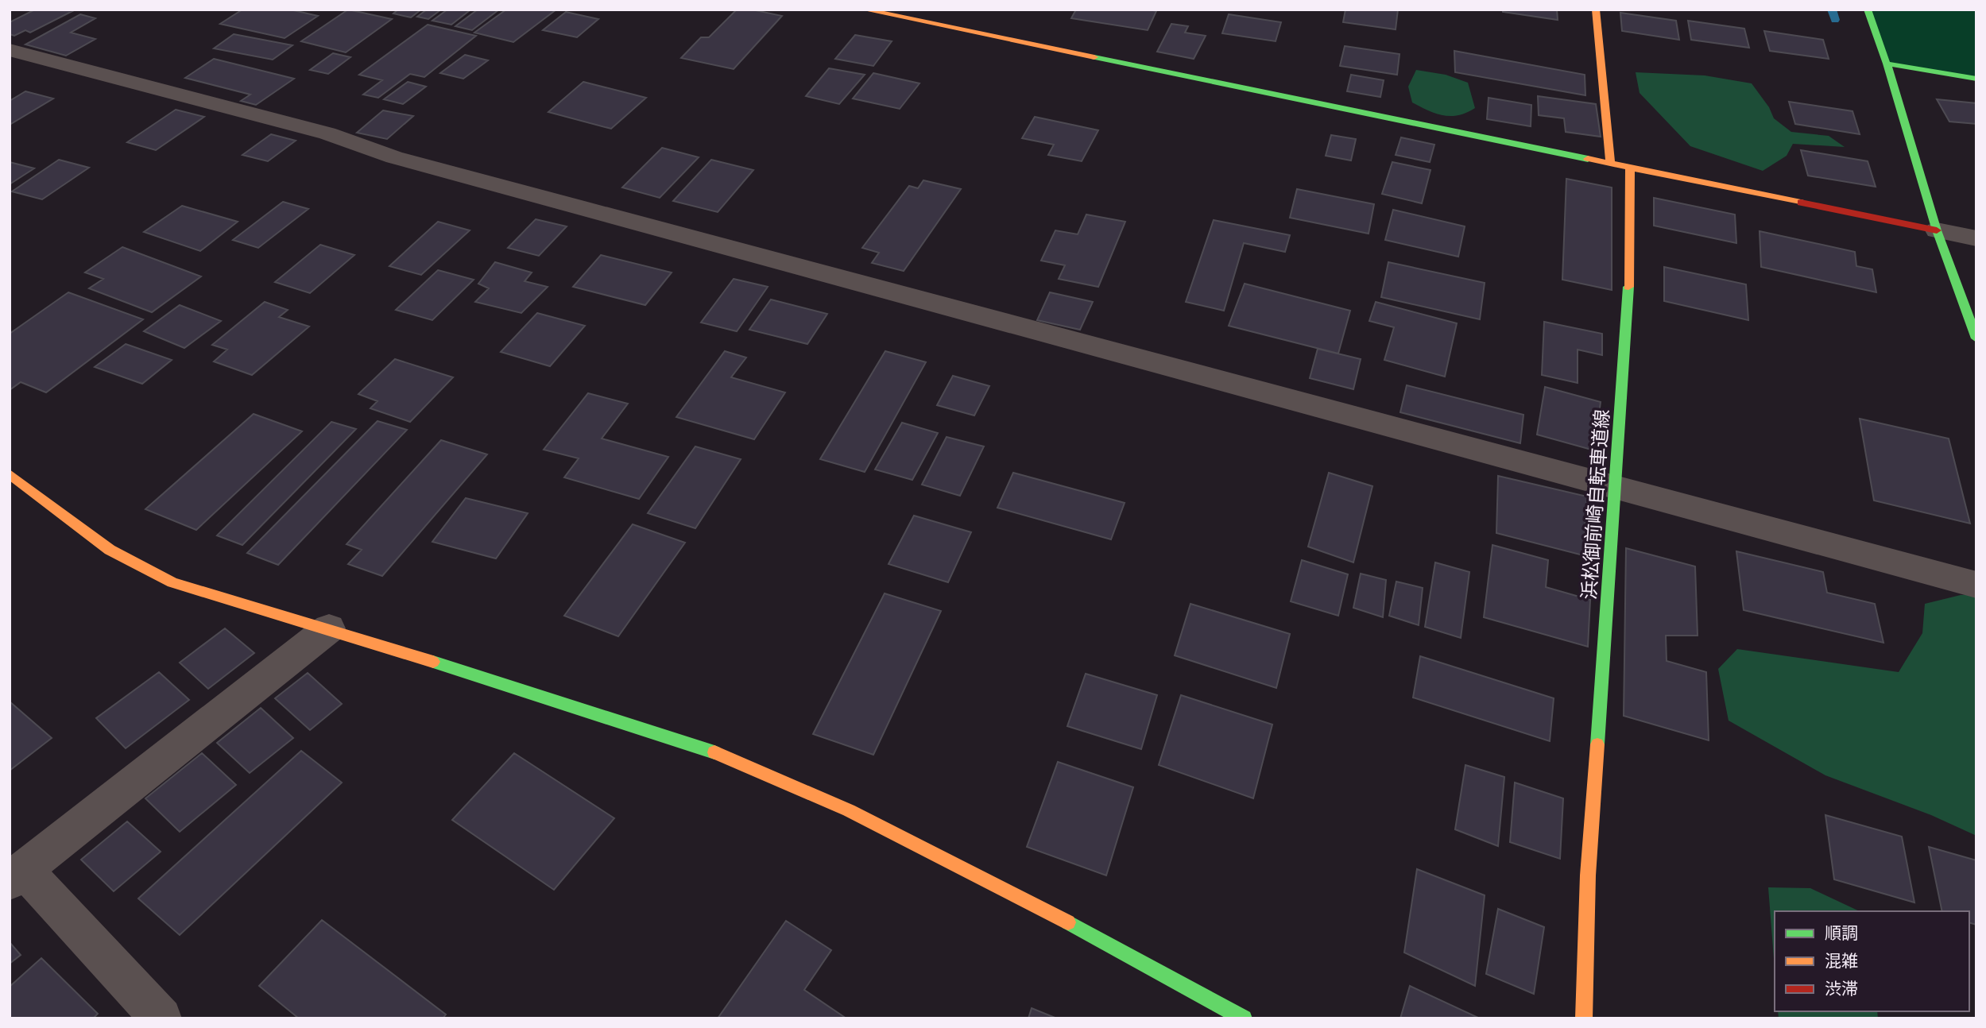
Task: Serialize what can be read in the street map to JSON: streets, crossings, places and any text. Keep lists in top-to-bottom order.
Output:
{
  "streets": {
    "street": ["浜松御前崎自転車道線"]
  },
  "legend": ["順調", "混雑", "渋滞"]
}
